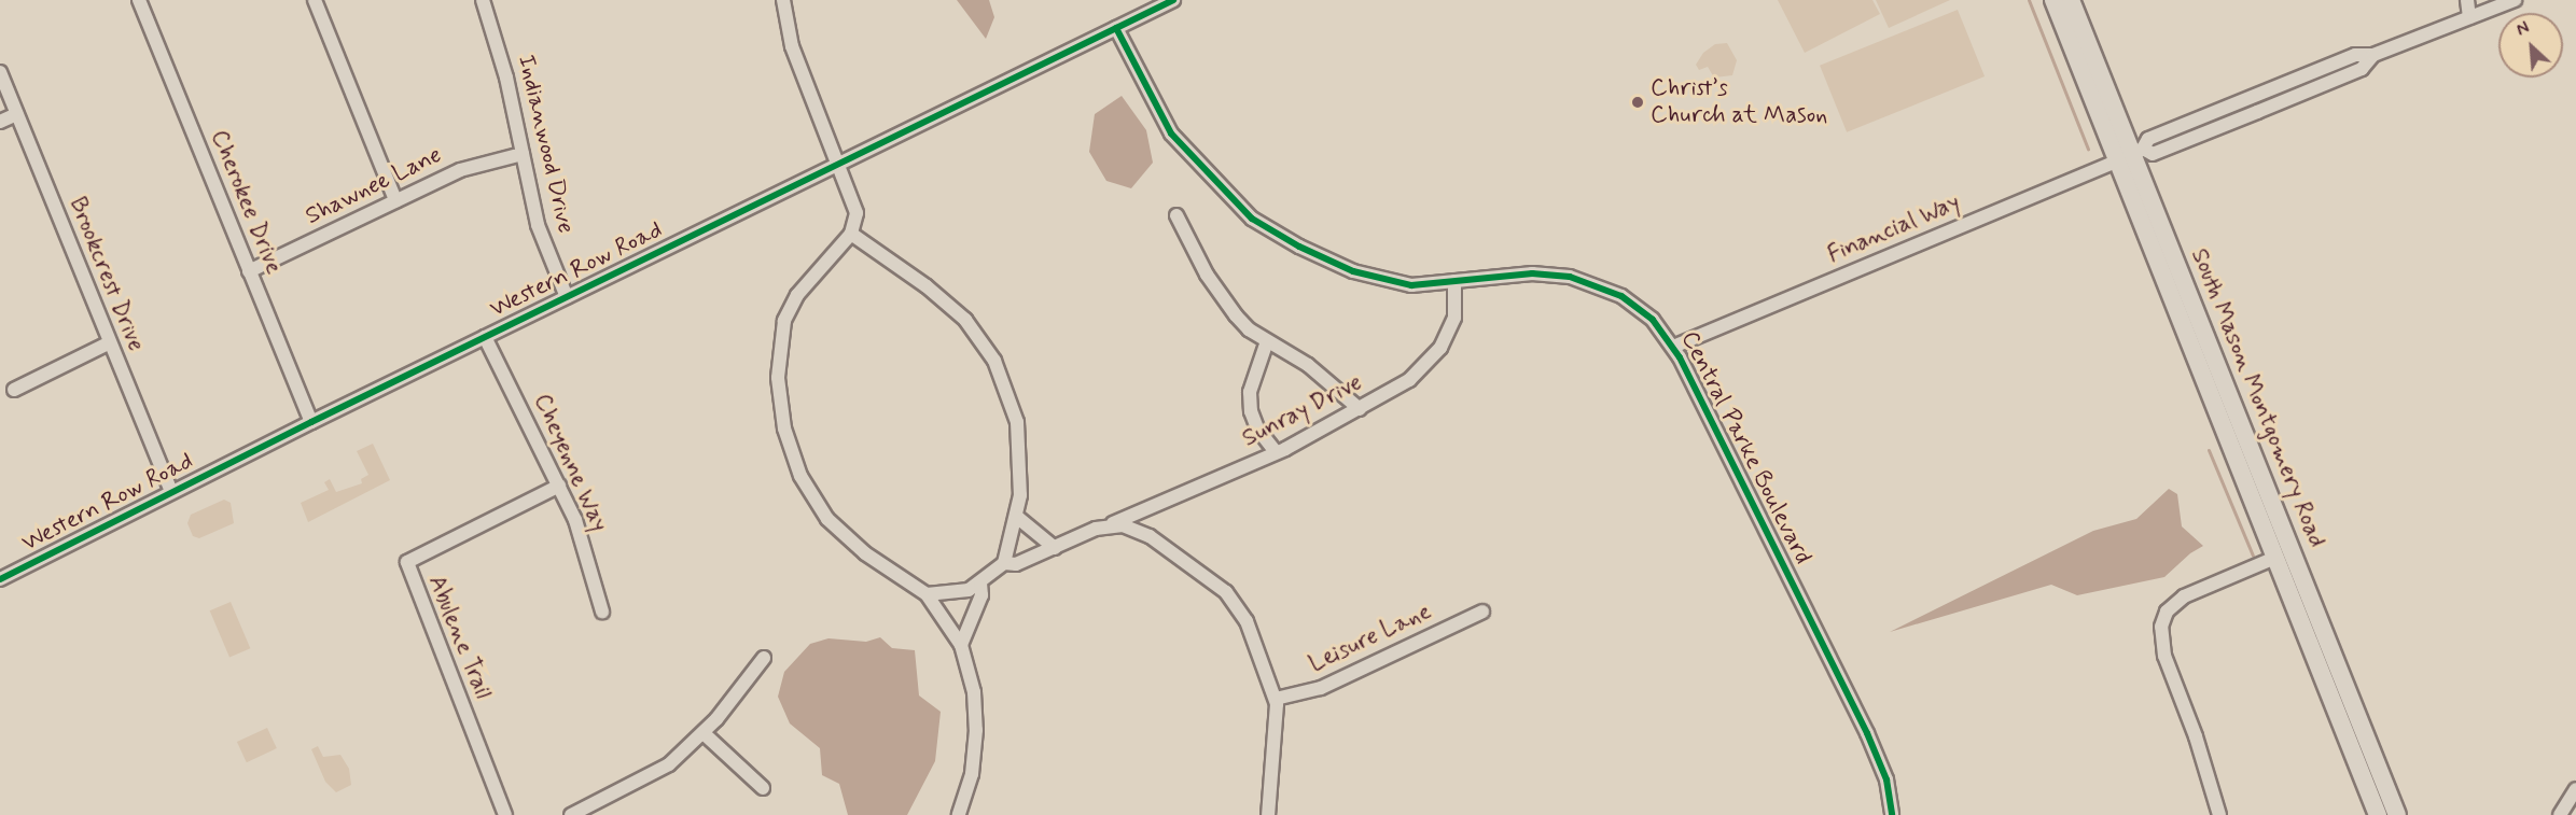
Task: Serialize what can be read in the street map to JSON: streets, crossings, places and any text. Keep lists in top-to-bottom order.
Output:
{
  "streets": {
    "main road": ["South Mason Montgomery Road"],
    "street": [
      "Indianwood Drive",
      "Shawnee Lane",
      "Cherokee Drive",
      "Financial Way",
      "Western Row Road",
      "Brookcrest Drive",
      "Sunray Drive",
      "Central Parke Boulevard",
      "Cheyenne Way",
      "Abulene Trail",
      "Leisure Lane"
    ]
  },
  "crossings": [
    ["Indianwood Drive", "Shawnee Lane"],
    ["Indianwood Drive", "Western Row Road"],
    ["Shawnee Lane", "Cherokee Drive"],
    ["Cherokee Drive", "Western Row Road"],
    ["Financial Way", "South Mason Montgomery Road"],
    ["Financial Way", "Central Parke Boulevard"],
    ["Western Row Road", "Brookcrest Drive"],
    ["Western Row Road", "Central Parke Boulevard"],
    ["Western Row Road", "Cheyenne Way"],
    ["Sunray Drive", "Central Parke Boulevard"],
    ["Cheyenne Way", "Abulene Trail"]
  ],
  "places": ["Christ’s Church at Mason"],
  "north": "top left"
}
